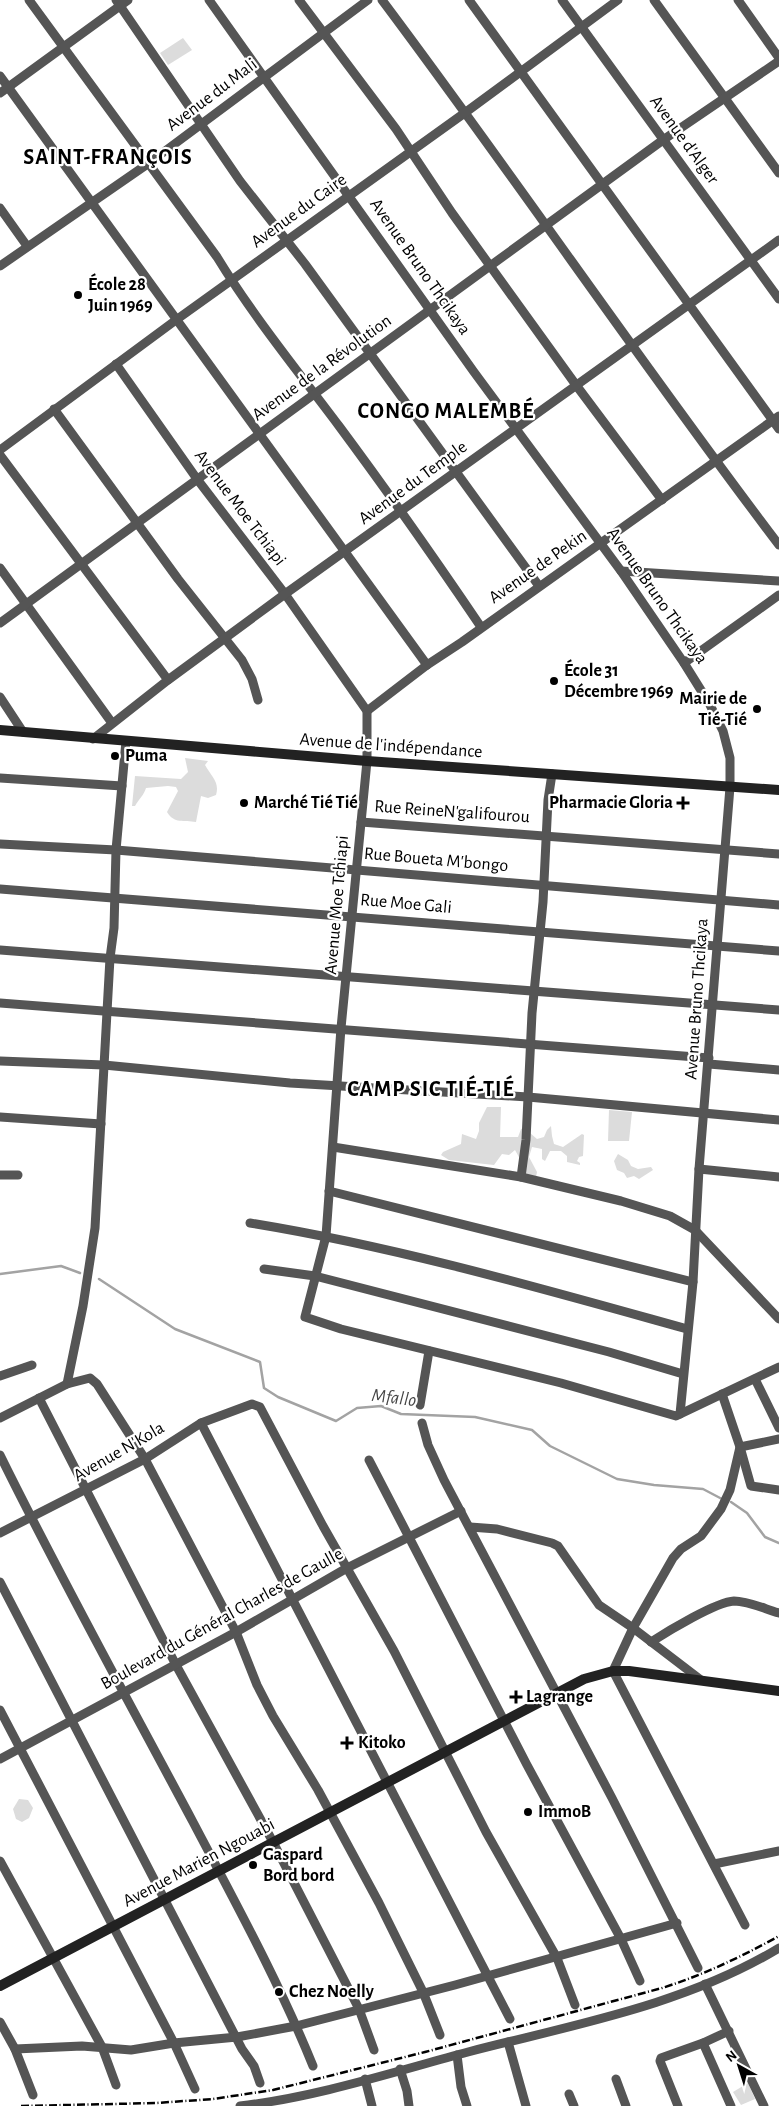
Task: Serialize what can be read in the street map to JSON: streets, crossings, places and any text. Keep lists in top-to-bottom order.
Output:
{
  "streets": {
    "street": [
      "Avenue du Mali",
      "Avenue d'Alger",
      "Avenue du Caire",
      "Avenue Bruno Thcikaya",
      "Avenue de la Révolution",
      "Avenue du Temple",
      "Avenue Moe Tchiapi",
      "Avenue de Pekin",
      "Avenue de l'indépendance",
      "Rue ReineN'galifourou",
      "Rue Boueta M'bongo",
      "Rue Moe Gali",
      "Avenue N'Kola",
      "Boulevard du Général Charles de Gaulle",
      "Avenue Marien Ngouabi"
    ]
  },
  "crossings": [
    ["Avenue du Mali", "Avenue Bruno Thcikaya"],
    ["Avenue d'Alger", "Avenue du Caire"],
    ["Avenue d'Alger", "Avenue de la Révolution"],
    ["Avenue d'Alger", "Avenue du Temple"],
    ["Avenue du Caire", "Avenue Bruno Thcikaya"],
    ["Avenue du Caire", "Avenue Moe Tchiapi"],
    ["Avenue Bruno Thcikaya", "Avenue de la Révolution"],
    ["Avenue Bruno Thcikaya", "Avenue du Temple"],
    ["Avenue Bruno Thcikaya", "Avenue de Pekin"],
    ["Avenue Bruno Thcikaya", "Avenue de l'indépendance"],
    ["Avenue Bruno Thcikaya", "Rue ReineN'galifourou"],
    ["Avenue Bruno Thcikaya", "Rue Boueta M'bongo"],
    ["Avenue Bruno Thcikaya", "Rue Moe Gali"],
    ["Avenue de la Révolution", "Avenue Moe Tchiapi"],
    ["Avenue du Temple", "Avenue Moe Tchiapi"],
    ["Avenue du Temple", "Avenue de l'indépendance"],
    ["Avenue Moe Tchiapi", "Avenue de Pekin"],
    ["Avenue Moe Tchiapi", "Avenue de l'indépendance"],
    ["Avenue Moe Tchiapi", "Rue ReineN'galifourou"],
    ["Avenue Moe Tchiapi", "Rue Boueta M'bongo"],
    ["Avenue Moe Tchiapi", "Rue Moe Gali"],
    ["Avenue N'Kola", "Boulevard du Général Charles de Gaulle"]
  ],
  "districts": ["SAINT-FRANÇOIS", "CONGO MALEMBÉ", "CAMP SIC TIÉ-TIÉ"],
  "water": ["Mfallo"],
  "places": {
    "other": [
      "École 28 Juin 1969",
      "École 31 Décembre 1969",
      "Mairie de Tié-Tié",
      "Puma",
      "Marché Tié Tié",
      "ImmoB",
      "Gaspard Bord bord",
      "Chez Noelly"
    ],
    "health": ["Pharmacie Gloria", "Lagrange", "Kitoko"]
  },
  "north": "top left"
}
